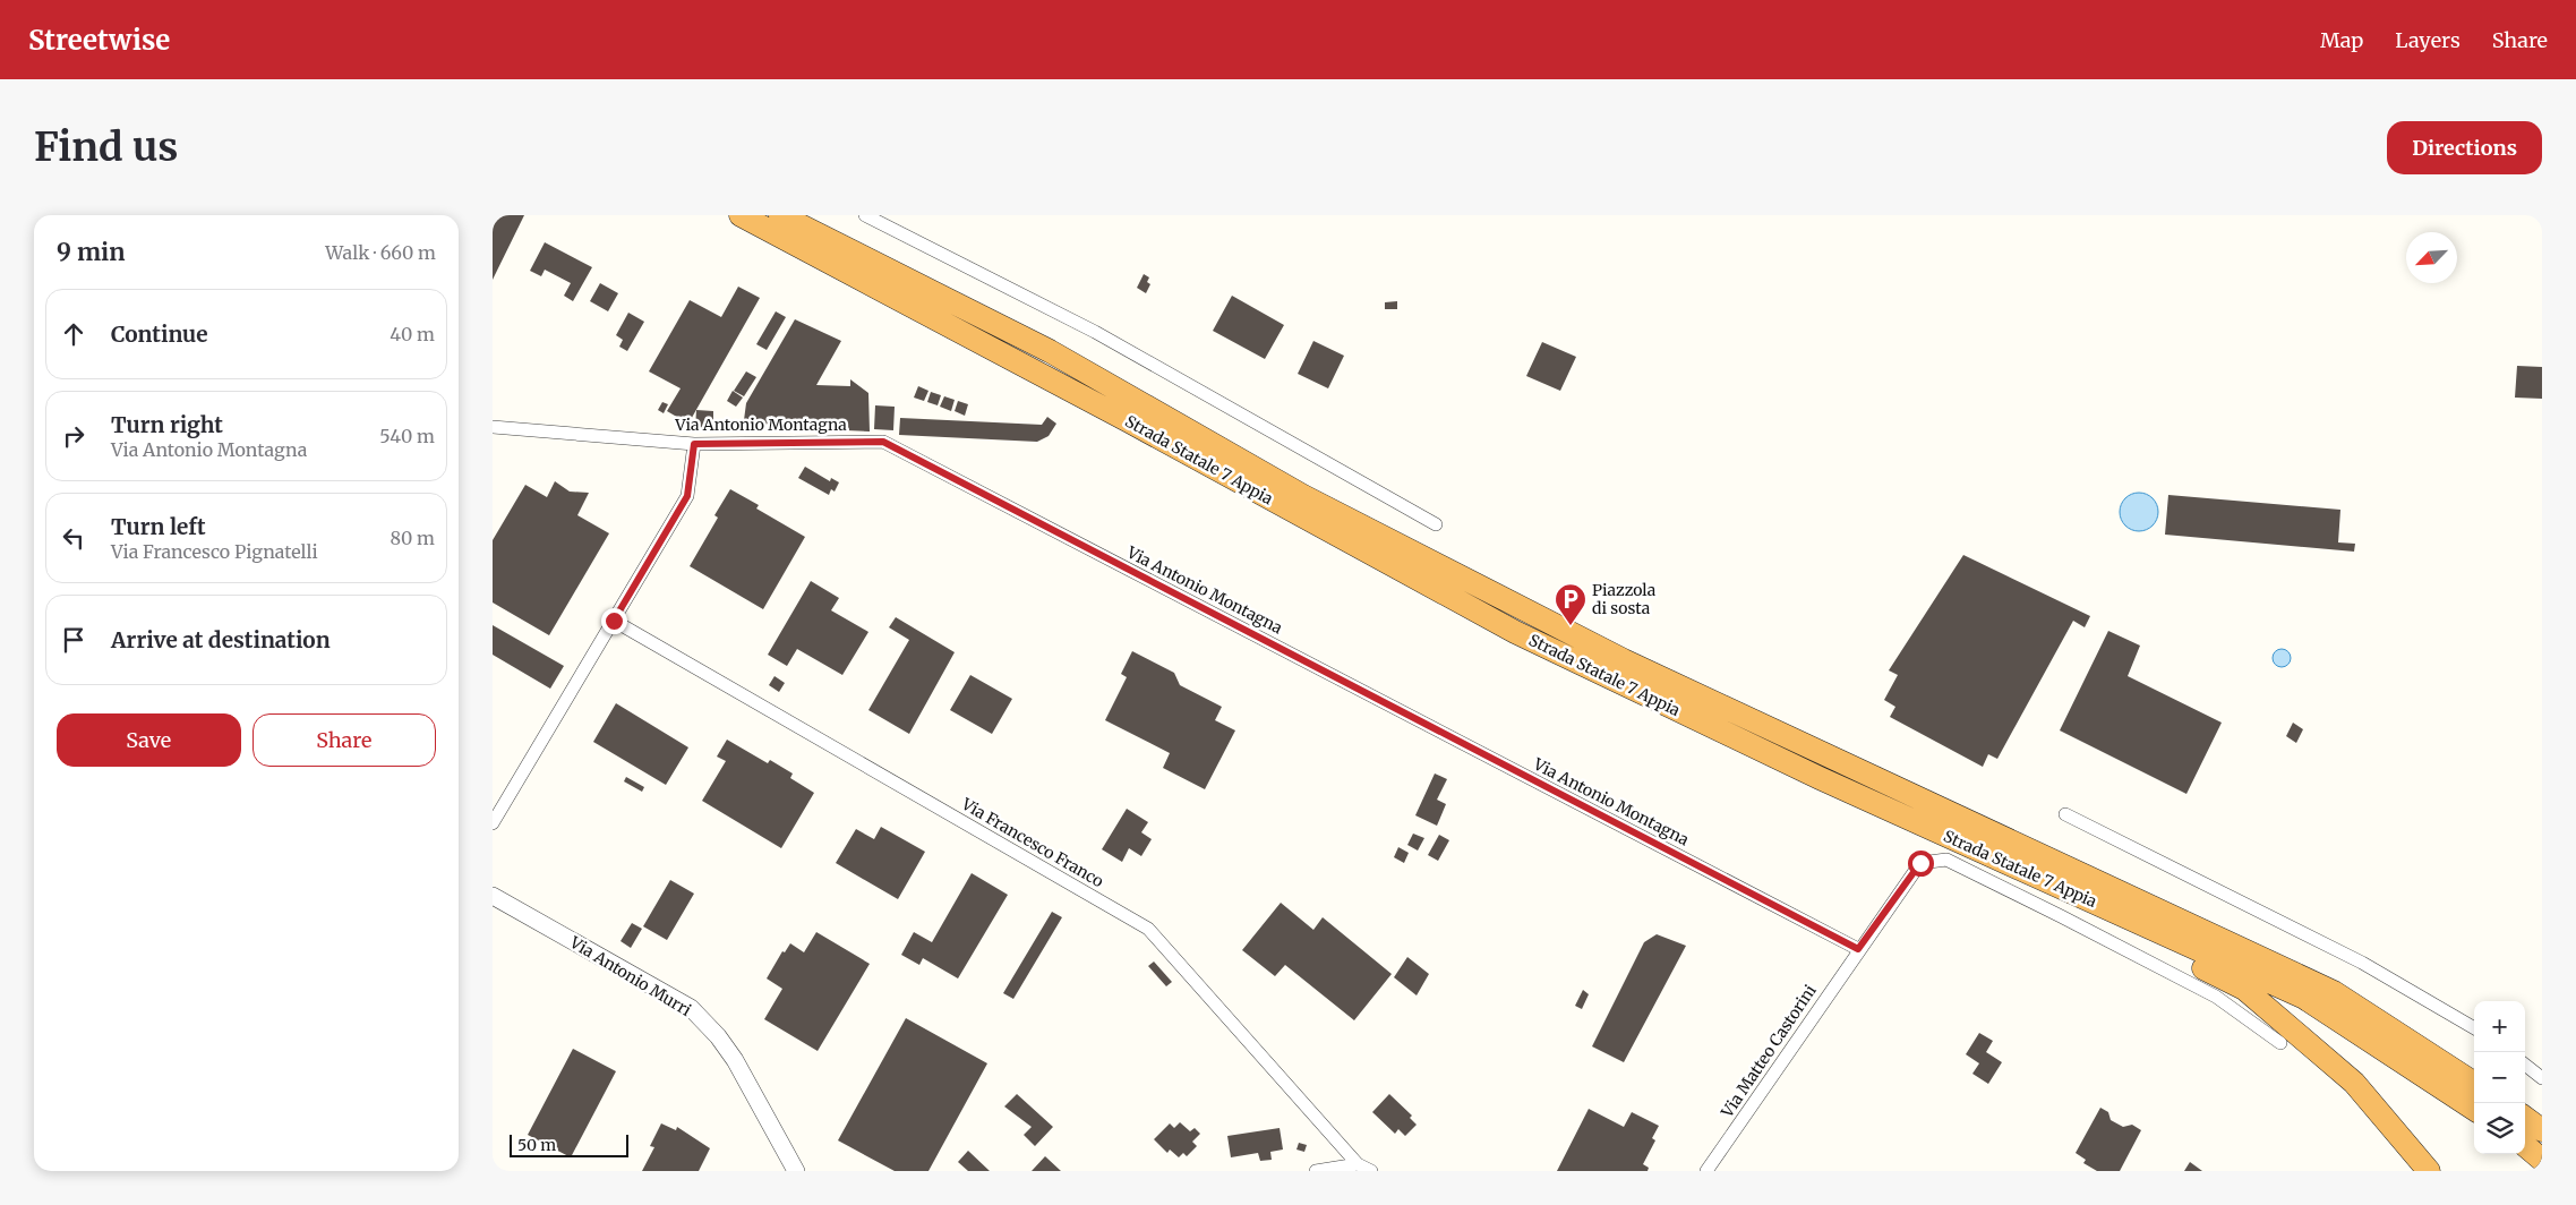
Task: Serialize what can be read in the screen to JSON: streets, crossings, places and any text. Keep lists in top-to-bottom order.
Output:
{
  "streets": {
    "highway": ["Strada Statale 7 Appia"],
    "street": [
      "Via Antonio Montagna",
      "Via Francesco Franco",
      "Via Antonio Murri",
      "Via Matteo Castorini"
    ]
  },
  "crossings": [
    ["Via Antonio Montagna", "Via Matteo Castorini"]
  ],
  "places": {
    "parking": ["Piazzola di sosta"]
  },
  "scale_bar": "50 m",
  "north": "bottom left",
  "page": {
    "header": "Streetwise",
    "nav": ["Map", "Layers", "Share"],
    "buttons": [
      "Directions",
      ["Save", "Share"]
    ],
    "title": "Find us",
    "heading": ["9 min", "Walk · 660 m"],
    "list": [
      ["Continue", "40 m"],
      ["Turn right", "Via Antonio Montagna", "540 m"],
      ["Turn left", "Via Francesco Pignatelli", "80 m"],
      "Arrive at destination"
    ],
    "map_buttons": ["+", "−"],
    "scale": "50 m"
  }
}
